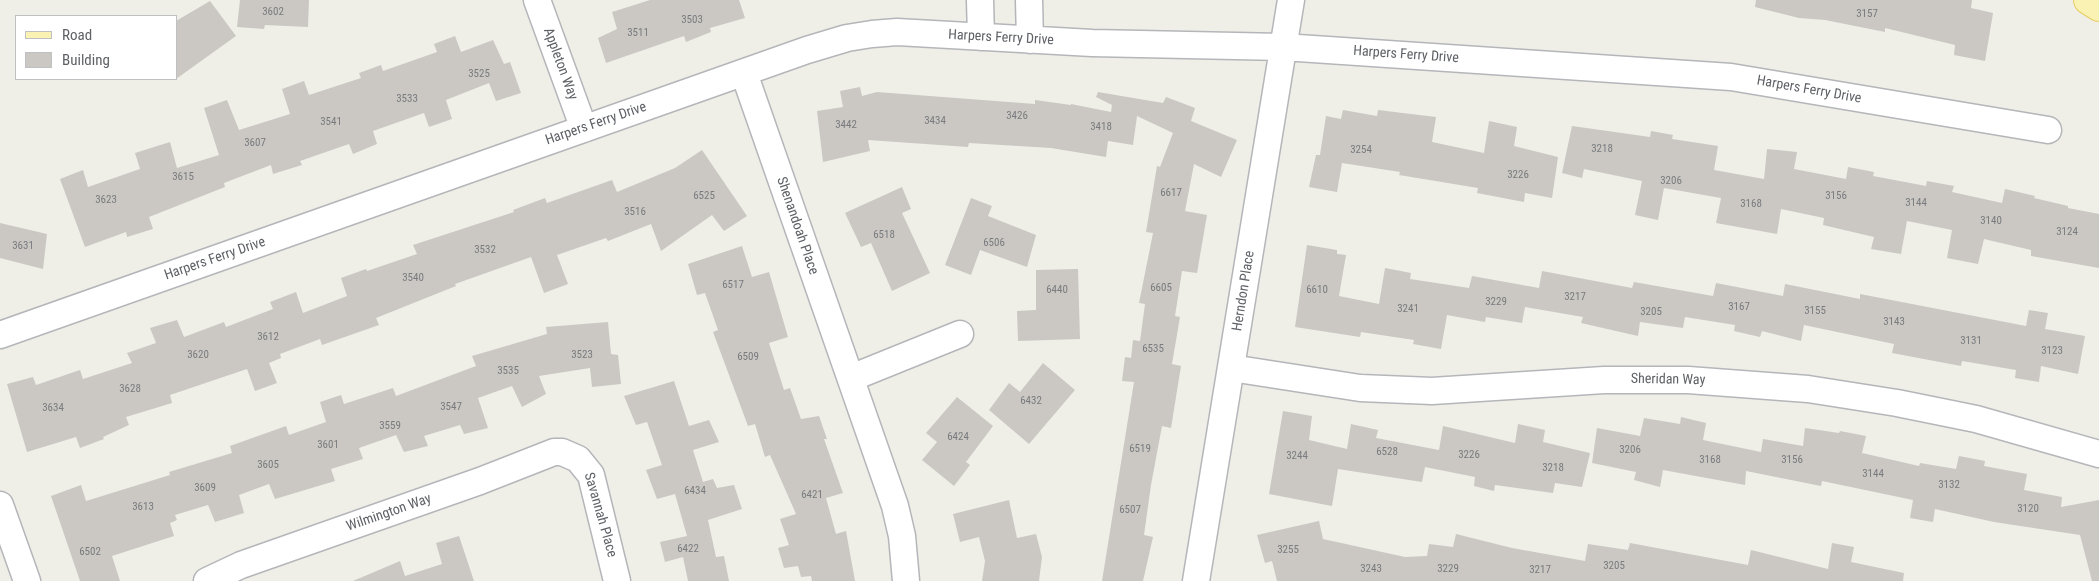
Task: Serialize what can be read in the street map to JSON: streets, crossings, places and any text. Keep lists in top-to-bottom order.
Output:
{
  "streets": {
    "street": [
      "Harpers Ferry Drive",
      "Appleton Way",
      "Shenandoah Place",
      "Herndon Place",
      "Sheridan Way",
      "Wilmington Way",
      "Savannah Place"
    ]
  },
  "crossings": [
    ["Harpers Ferry Drive", "Appleton Way"],
    ["Harpers Ferry Drive", "Shenandoah Place"],
    ["Harpers Ferry Drive", "Herndon Place"],
    ["Herndon Place", "Sheridan Way"],
    ["Wilmington Way", "Savannah Place"]
  ],
  "house_numbers": [
    "3602",
    "3157",
    "3503",
    "3511",
    "3525",
    "3533",
    "3426",
    "3434",
    "3541",
    "3442",
    "3418",
    "3607",
    "3218",
    "3254",
    "3226",
    "3615",
    "3206",
    "6617",
    "6525",
    "3156",
    "3623",
    "3144",
    "3168",
    "3516",
    "3140",
    "3124",
    "6518",
    "6506",
    "3631",
    "3532",
    "3540",
    "6517",
    "6605",
    "6440",
    "6610",
    "3217",
    "3229",
    "3167",
    "3241",
    "3155",
    "3205",
    "3143",
    "3612",
    "3131",
    "6535",
    "3123",
    "3620",
    "3523",
    "6509",
    "3535",
    "3628",
    "6432",
    "3547",
    "3634",
    "3559",
    "6424",
    "3601",
    "6519",
    "3206",
    "6528",
    "3226",
    "3244",
    "3168",
    "3156",
    "3605",
    "3218",
    "3144",
    "3132",
    "3609",
    "6434",
    "6421",
    "3613",
    "3120",
    "6507",
    "6422",
    "3255",
    "6502",
    "3205",
    "3243",
    "3229",
    "3217"
  ],
  "legend": ["Road", "Building"]
}
